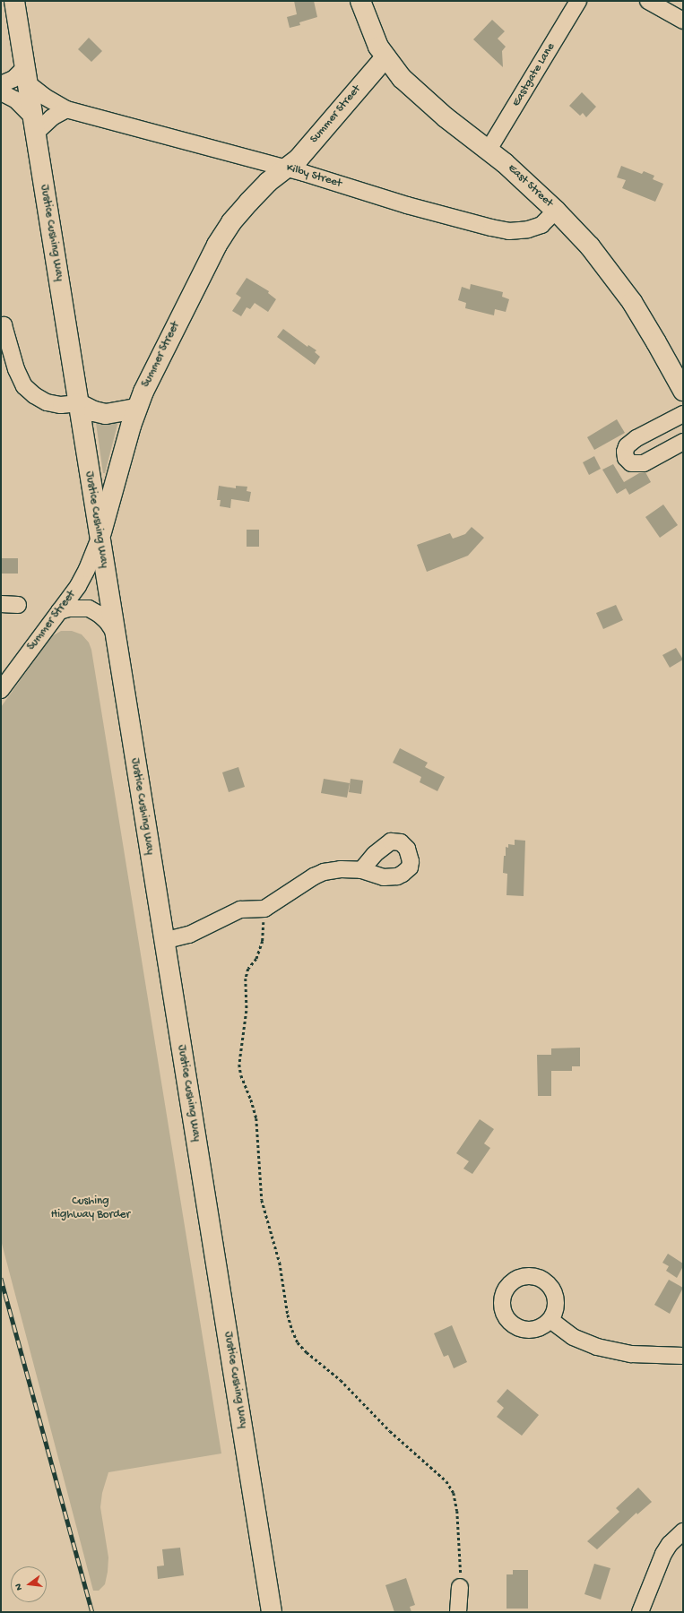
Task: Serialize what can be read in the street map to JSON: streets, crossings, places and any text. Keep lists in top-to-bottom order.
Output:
{
  "streets": {
    "main road": ["Summer Street", "East Street", "Justice Cushing Way"],
    "street": ["Eastgate Lane", "Kilby Street"]
  },
  "crossings": [
    ["Eastgate Lane", "East Street"],
    ["Summer Street", "Kilby Street"],
    ["Summer Street", "East Street"],
    ["Summer Street", "Justice Cushing Way"],
    ["Kilby Street", "East Street"],
    ["Kilby Street", "Justice Cushing Way"]
  ],
  "parks": ["Cushing Highway Border"],
  "north": "left"
}
